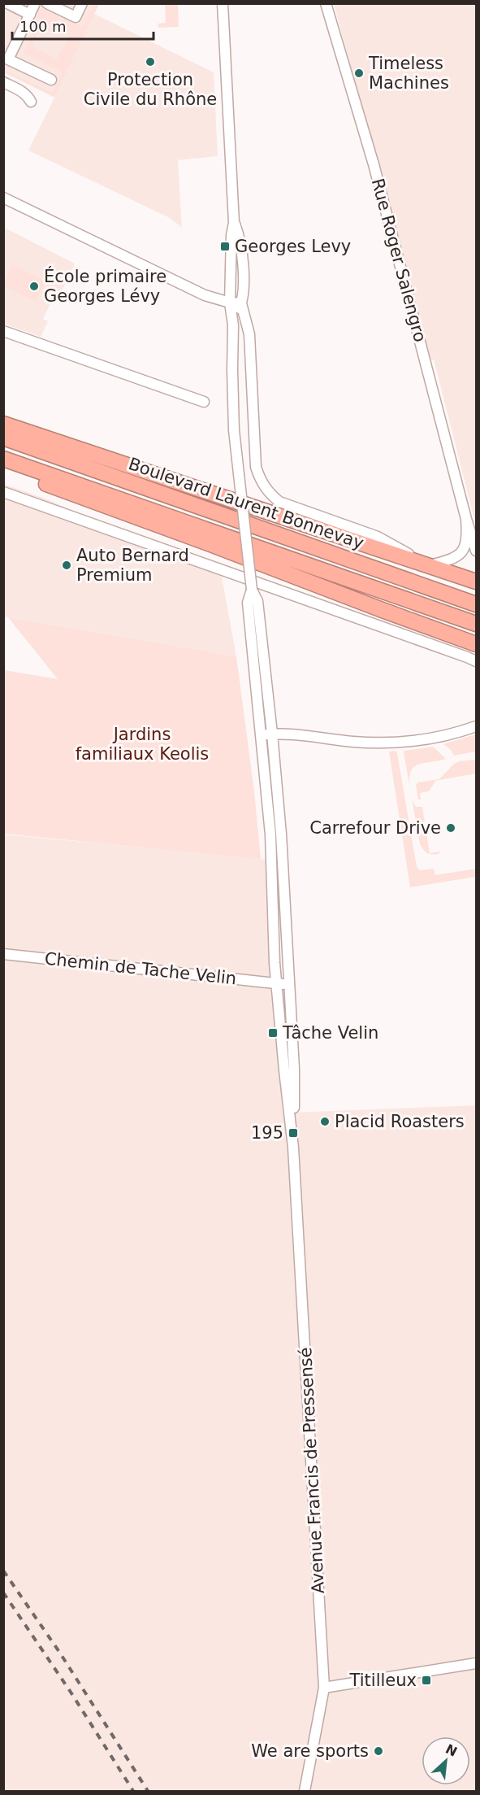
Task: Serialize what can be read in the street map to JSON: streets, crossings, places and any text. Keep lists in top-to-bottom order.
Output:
{
  "streets": {
    "highway": ["Boulevard Laurent Bonnevay"],
    "street": ["Rue Roger Salengro", "Chemin de Tache Velin", "Avenue Francis de Pressensé"]
  },
  "crossings": [
    ["Chemin de Tache Velin", "Avenue Francis de Pressensé"]
  ],
  "parks": ["Jardins familiaux Keolis"],
  "places": {
    "other": [
      "Protection Civile du Rhône",
      "Timeless Machines",
      "École primaire Georges Lévy",
      "Auto Bernard Premium",
      "Carrefour Drive",
      "Placid Roasters",
      "We are sports"
    ],
    "transit": [
      "Georges Levy",
      "Tâche Velin",
      "195",
      "Titilleux"
    ]
  },
  "scale_bar": "100 m",
  "north": "top right"
}
